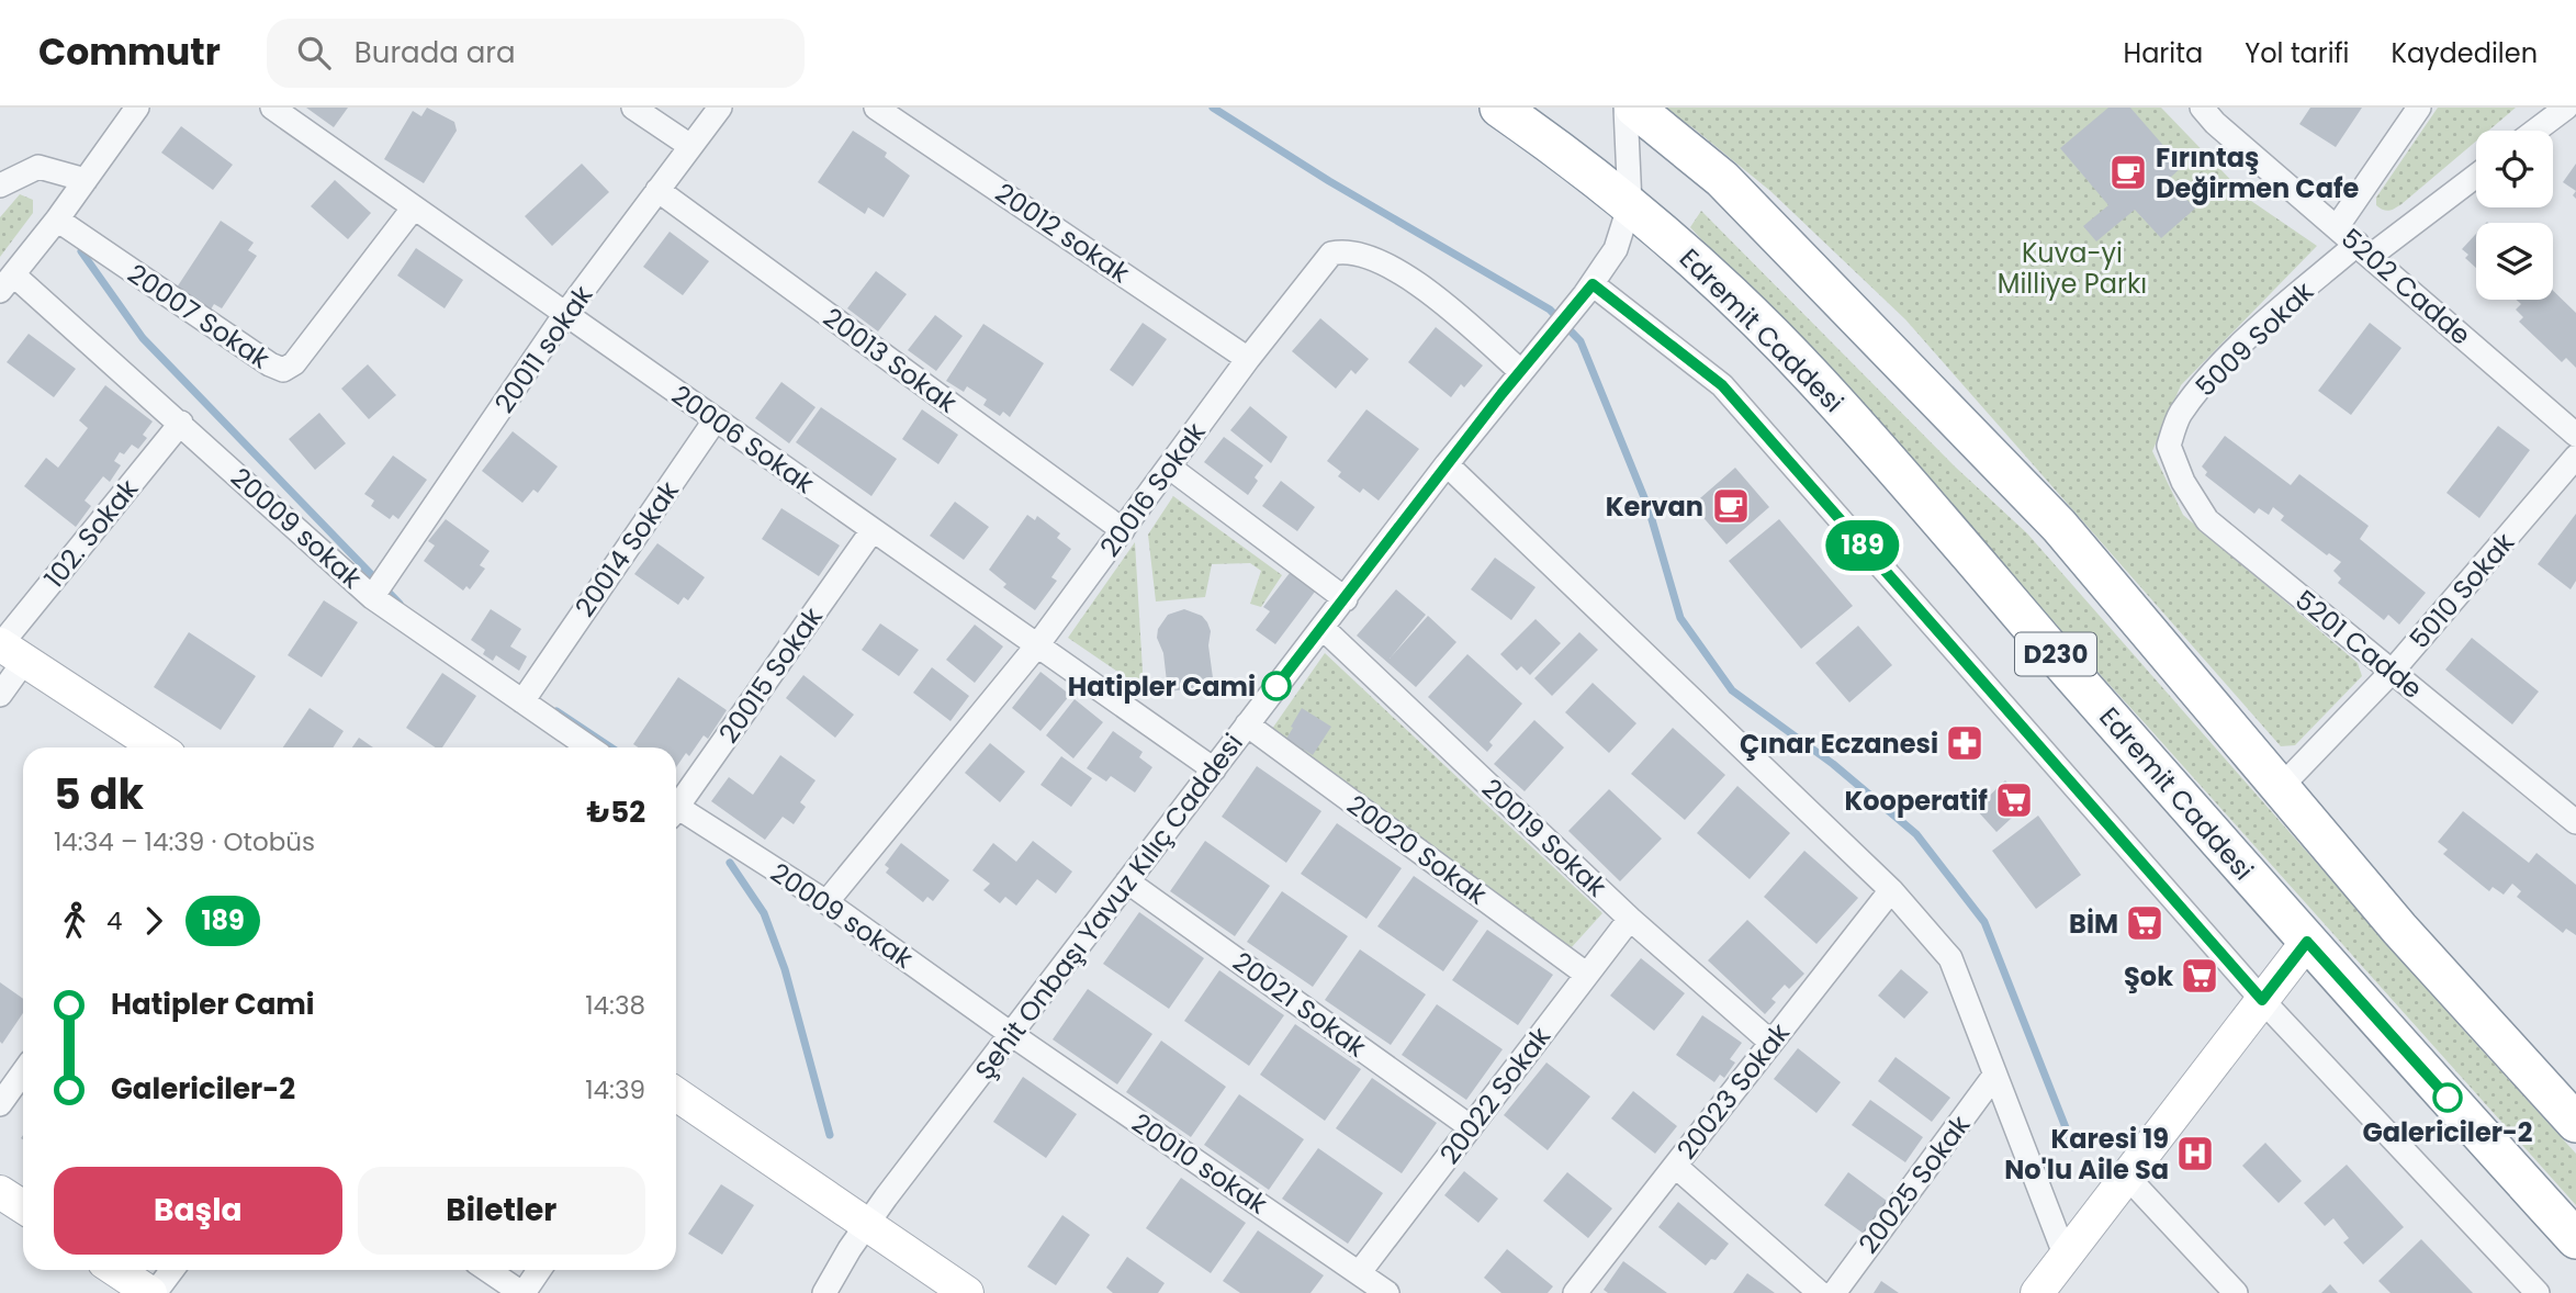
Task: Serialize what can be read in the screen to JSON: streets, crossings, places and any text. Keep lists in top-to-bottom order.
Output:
{
  "streets": {
    "highway": ["Edremit Caddesi", "D230"],
    "street": [
      "20012 sokak",
      "5202 Cadde",
      "20007 Sokak",
      "5009 Sokak",
      "20011 sokak",
      "20013 Sokak",
      "20006 Sokak",
      "20016 Sokak",
      "20009 sokak",
      "102. Sokak",
      "20014 Sokak",
      "5010 Sokak",
      "5201 Cadde",
      "20015 Sokak",
      "20019 Sokak",
      "20020 Sokak",
      "Şehit Onbaşı Yavuz Kılıç Caddesi",
      "20021 Sokak",
      "20023 Sokak",
      "20022 Sokak",
      "20010 sokak",
      "20025 Sokak"
    ]
  },
  "crossings": [
    ["20012 sokak", "20016 Sokak"],
    ["5202 Cadde", "5009 Sokak"],
    ["20007 Sokak", "20006 Sokak"],
    ["Edremit Caddesi", "Şehit Onbaşı Yavuz Kılıç Caddesi"],
    ["5009 Sokak", "5201 Cadde"],
    ["20011 sokak", "20013 Sokak"],
    ["20011 sokak", "20006 Sokak"],
    ["20011 sokak", "20009 sokak"],
    ["20013 Sokak", "20016 Sokak"],
    ["20006 Sokak", "20016 Sokak"],
    ["20006 Sokak", "20014 Sokak"],
    ["20006 Sokak", "20015 Sokak"],
    ["20006 Sokak", "Şehit Onbaşı Yavuz Kılıç Caddesi"],
    ["20016 Sokak", "20009 sokak"],
    ["20016 Sokak", "Şehit Onbaşı Yavuz Kılıç Caddesi"],
    ["20009 sokak", "102. Sokak"],
    ["20009 sokak", "20014 Sokak"],
    ["20009 sokak", "Şehit Onbaşı Yavuz Kılıç Caddesi"],
    ["20009 sokak", "20010 sokak"],
    ["5010 Sokak", "5201 Cadde"],
    ["20019 Sokak", "Şehit Onbaşı Yavuz Kılıç Caddesi"],
    ["20019 Sokak", "20023 Sokak"],
    ["20019 Sokak", "20022 Sokak"],
    ["20020 Sokak", "Şehit Onbaşı Yavuz Kılıç Caddesi"],
    ["20020 Sokak", "20022 Sokak"],
    ["Şehit Onbaşı Yavuz Kılıç Caddesi", "20021 Sokak"],
    ["Şehit Onbaşı Yavuz Kılıç Caddesi", "20010 sokak"],
    ["20021 Sokak", "20022 Sokak"],
    ["20022 Sokak", "20010 sokak"]
  ],
  "parks": ["Kuva-yi Milliye Parkı"],
  "places": {
    "cafe": ["Fırıntaş Değirmen Cafe", "Kervan"],
    "other": ["Hatipler Cami", "Galericiler-2"],
    "pharmacy": ["Çınar Eczanesi"],
    "supermarket": ["Kooperatif", "BİM", "Şok"],
    "hospital": ["Karesi 19 No'lu Aile Sa"]
  },
  "lines": ["bus line 189"],
  "page": {
    "header": "Commutr",
    "search": "Burada ara",
    "nav": ["Harita", "Yol tarifi", "Kaydedilen"],
    "on_map": "189",
    "heading": ["5 dk", "14:34 – 14:39 · Otobüs", "₺52"],
    "legs": ["4", "189"],
    "list": [
      {
        "name": "Hatipler Cami",
        "value": "14:38"
      },
      {
        "name": "Galericiler-2",
        "value": "14:39"
      }
    ],
    "buttons": ["Başla", "Biletler"]
  }
}
